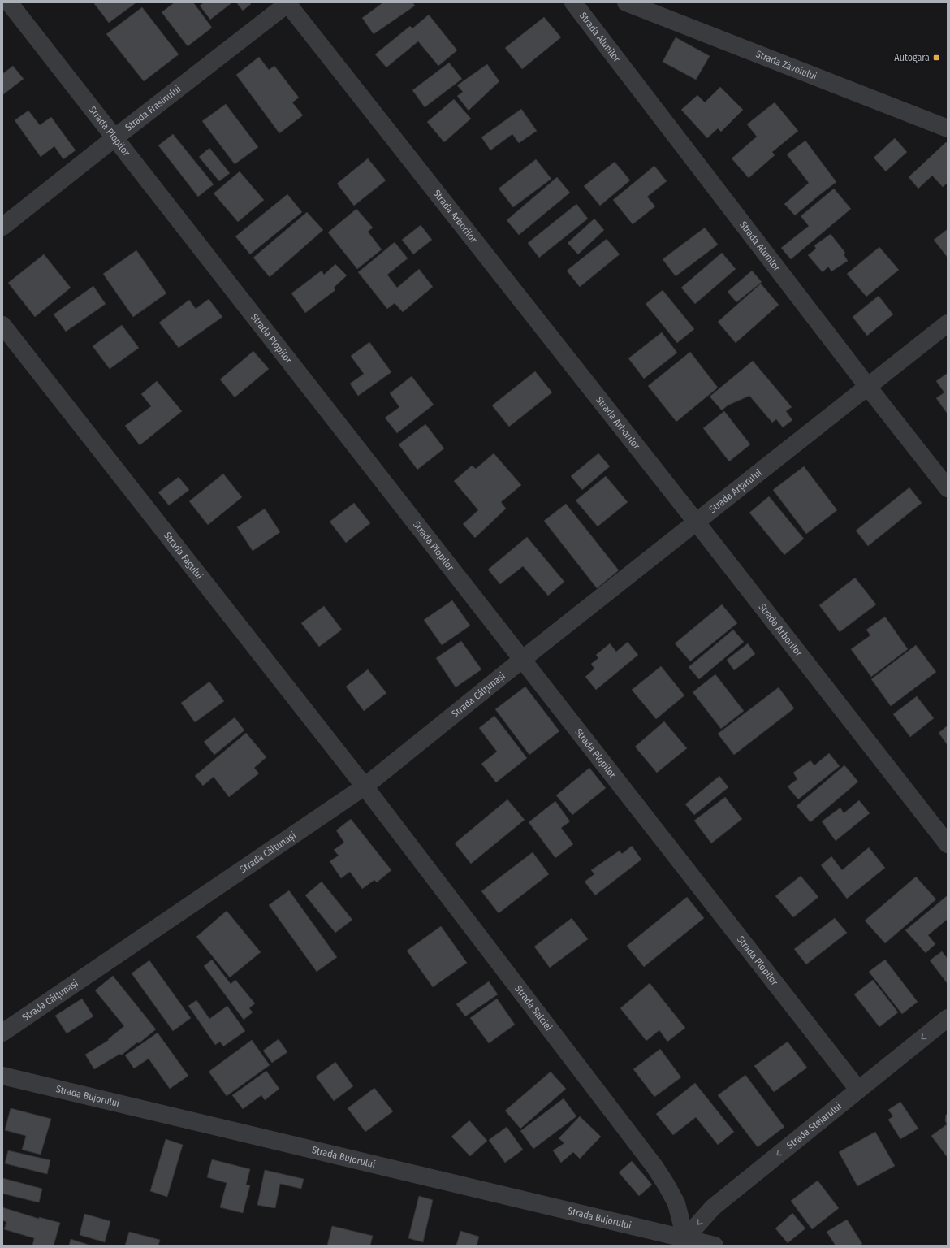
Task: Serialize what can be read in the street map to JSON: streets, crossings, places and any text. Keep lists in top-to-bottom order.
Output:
{
  "streets": {
    "street": [
      "Strada Alunilor",
      "Strada Zăvoiului",
      "Strada Frasinului",
      "Strada Plopilor",
      "Strada Arborilor",
      "Strada Arțarului",
      "Strada Fagului",
      "Strada Călțunași",
      "Strada Salciei",
      "Strada Bujorului",
      "Strada Stejarului"
    ]
  },
  "crossings": [
    ["Strada Alunilor", "Strada Arțarului"],
    ["Strada Frasinului", "Strada Plopilor"],
    ["Strada Frasinului", "Strada Arborilor"],
    ["Strada Plopilor", "Strada Arțarului"],
    ["Strada Plopilor", "Strada Călțunași"],
    ["Strada Plopilor", "Strada Stejarului"],
    ["Strada Arborilor", "Strada Arțarului"],
    ["Strada Arțarului", "Strada Călțunași"],
    ["Strada Fagului", "Strada Călțunași"],
    ["Strada Fagului", "Strada Salciei"],
    ["Strada Călțunași", "Strada Salciei"],
    ["Strada Salciei", "Strada Bujorului"],
    ["Strada Salciei", "Strada Stejarului"],
    ["Strada Bujorului", "Strada Stejarului"]
  ],
  "one_way": ["Strada Stejarului"],
  "places": {
    "transit": ["Autogara"]
  }
}
